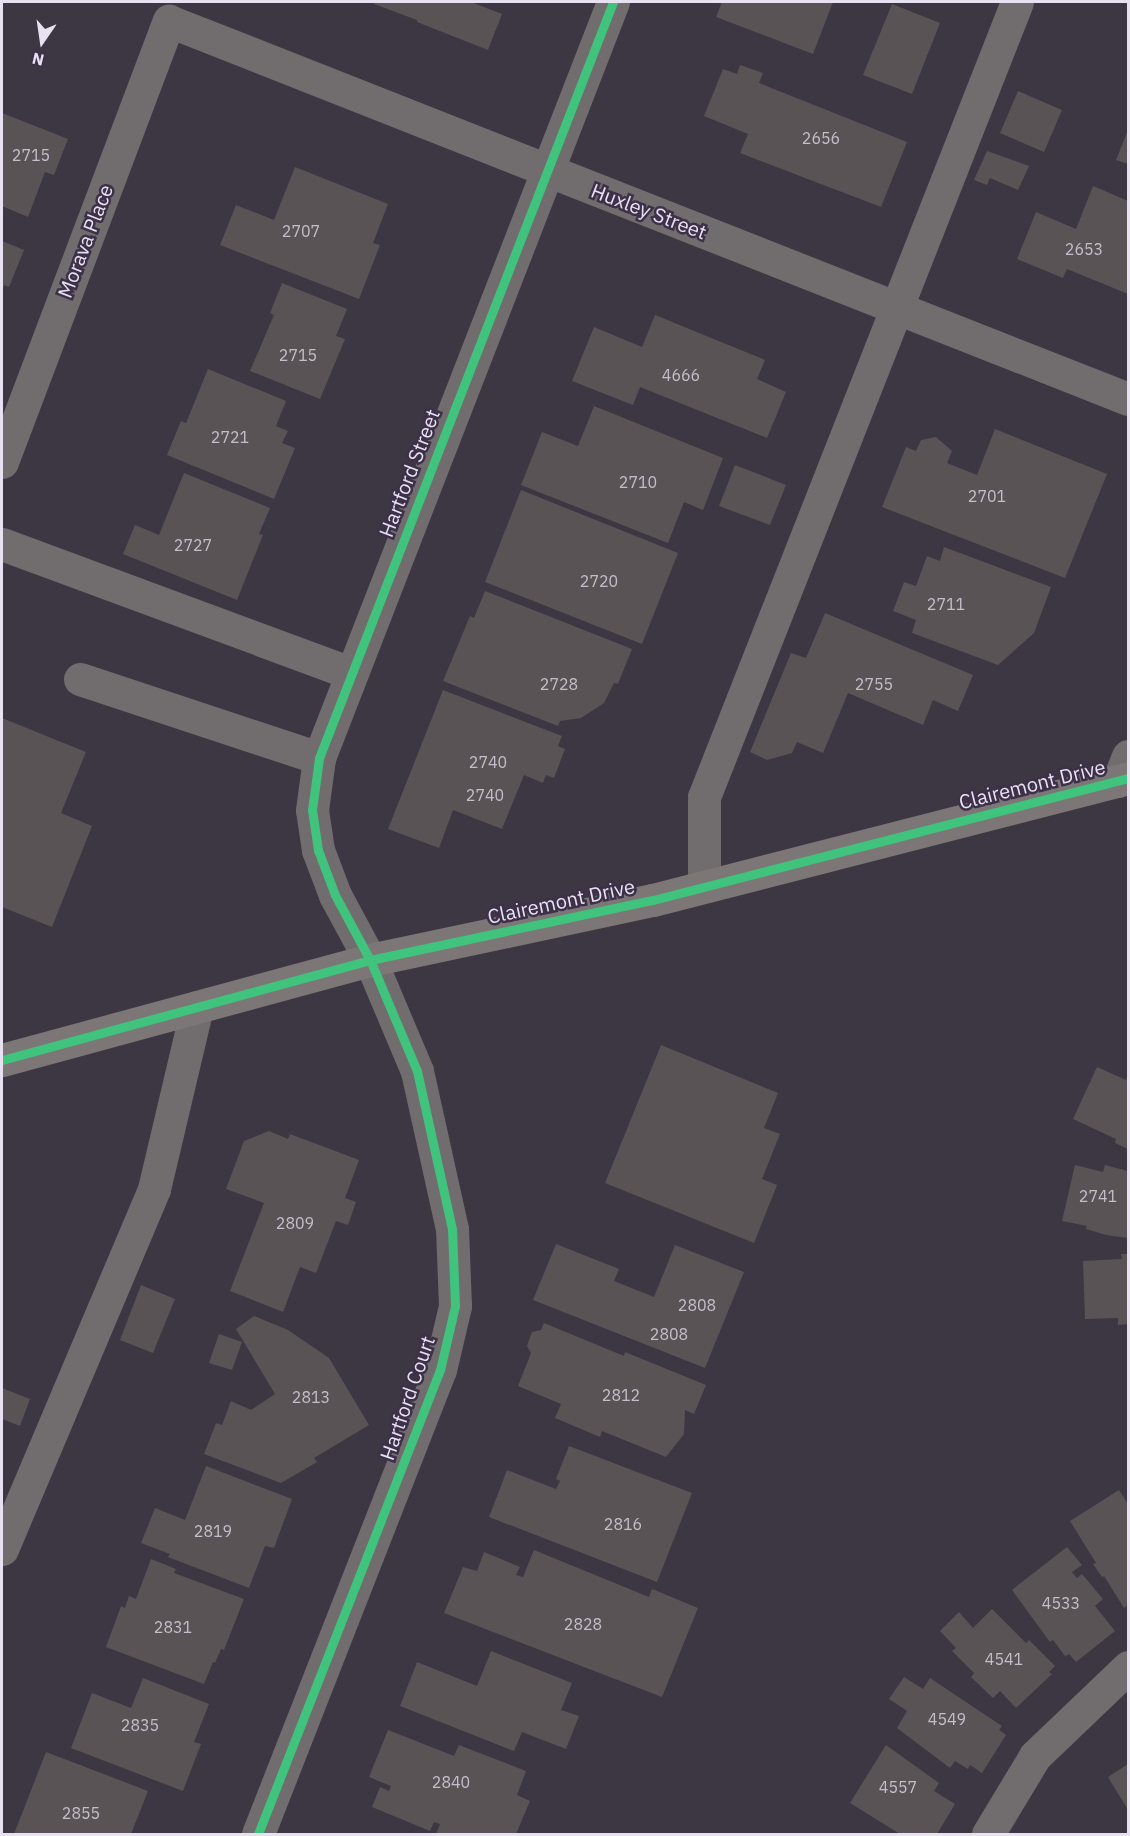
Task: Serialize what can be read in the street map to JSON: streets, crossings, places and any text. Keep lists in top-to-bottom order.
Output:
{
  "streets": {
    "main road": ["Clairemont Drive"],
    "street": [
      "Huxley Street",
      "Morava Place",
      "Hartford Street",
      "Hartford Court"
    ]
  },
  "crossings": [
    ["Huxley Street", "Morava Place"],
    ["Huxley Street", "Hartford Street"],
    ["Hartford Street", "Clairemont Drive"],
    ["Hartford Street", "Hartford Court"],
    ["Clairemont Drive", "Hartford Court"]
  ],
  "house_numbers": [
    "2656",
    "2715",
    "2707",
    "2653",
    "2715",
    "4666",
    "2721",
    "2710",
    "2701",
    "2727",
    "2720",
    "2711",
    "2728",
    "2755",
    "2740",
    "2740",
    "2741",
    "2809",
    "2808",
    "2808",
    "2812",
    "2813",
    "2816",
    "2819",
    "4533",
    "2828",
    "2831",
    "4541",
    "4549",
    "2835",
    "2840",
    "4557",
    "2855"
  ],
  "north": "bottom"
}
